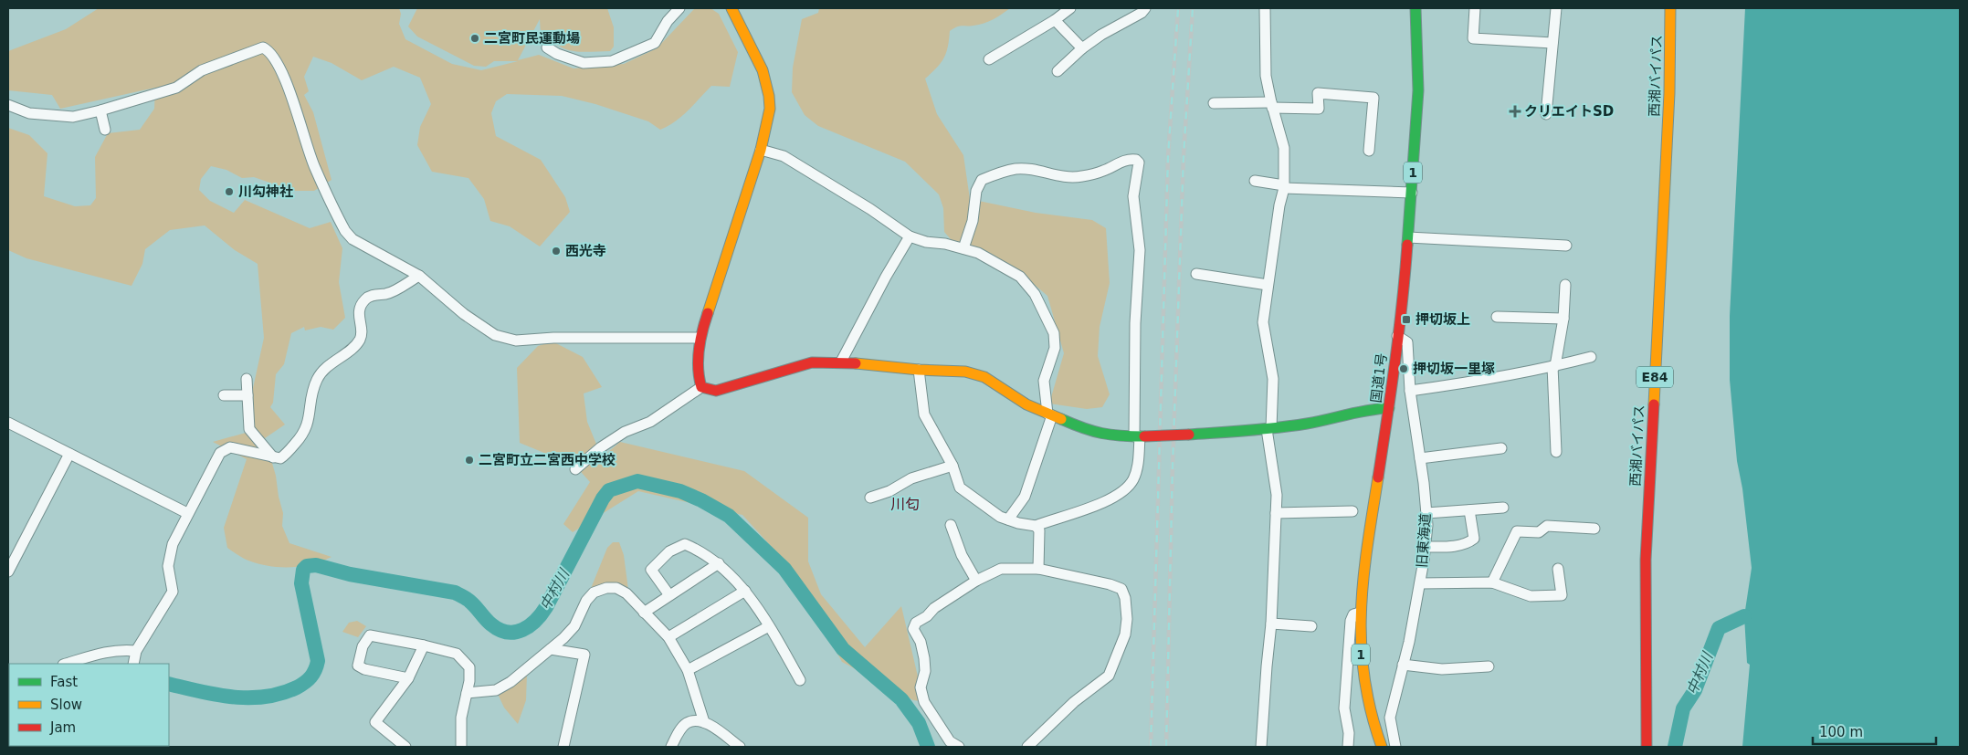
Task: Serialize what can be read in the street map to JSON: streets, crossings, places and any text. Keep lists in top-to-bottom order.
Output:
{
  "streets": {
    "main road": [
      "西湘バイパス",
      "1",
      "E84",
      "国道1号"
    ],
    "street": ["旧東海道"]
  },
  "crossings": [
    ["国道1号", "旧東海道"]
  ],
  "districts": ["川匂"],
  "water": ["中村川"],
  "places": {
    "other": [
      "二宮町民運動場",
      "川勾神社",
      "西光寺",
      "押切坂一里塚",
      "二宮町立二宮西中学校"
    ],
    "health": ["クリエイトSD"],
    "transit": ["押切坂上"]
  },
  "legend": ["Fast", "Slow", "Jam"],
  "scale_bar": "100 m"
}
